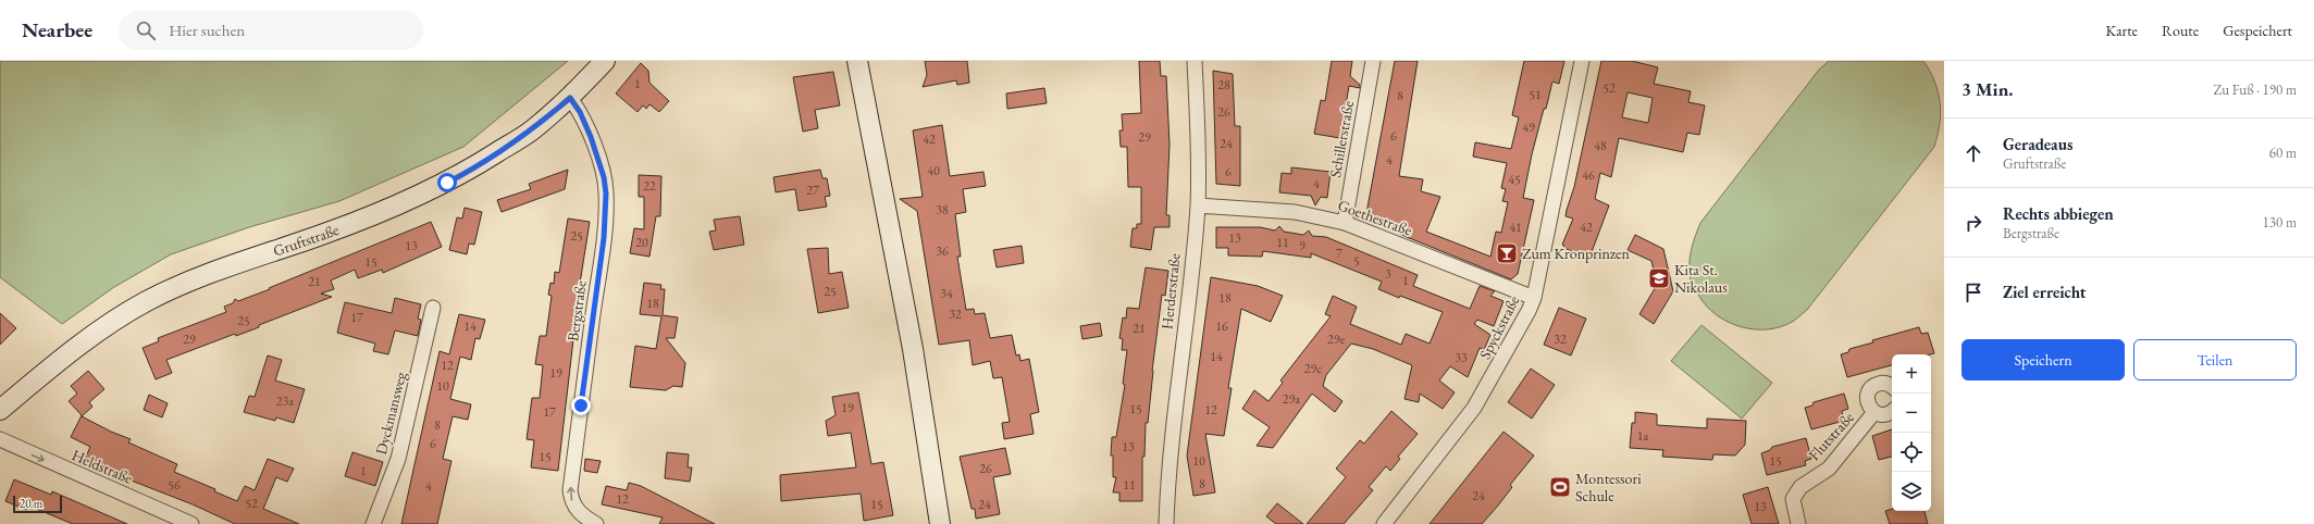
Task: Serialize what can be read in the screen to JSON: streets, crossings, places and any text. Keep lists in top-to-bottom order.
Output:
{
  "streets": {
    "main road": ["Gruftstraße"],
    "street": [
      "Schillerstraße",
      "Goethestraße",
      "Herderstraße",
      "Bergstraße",
      "Spyckstraße",
      "Dyckmansweg",
      "Flutstraße",
      "Heldstraße"
    ]
  },
  "crossings": [
    ["Schillerstraße", "Goethestraße"],
    ["Goethestraße", "Herderstraße"],
    ["Goethestraße", "Spyckstraße"],
    ["Gruftstraße", "Bergstraße"]
  ],
  "one_way": ["Bergstraße", "Heldstraße"],
  "places": {
    "bar": ["Zum Kronprinzen"],
    "school or university": ["Kita St. Nikolaus"],
    "sports": ["Montessori Schule"]
  },
  "house_numbers": [
    "1",
    "28",
    "52",
    "51",
    "8",
    "26",
    "49",
    "6",
    "29",
    "42",
    "24",
    "48",
    "4",
    "40",
    "6",
    "46",
    "45",
    "4",
    "22",
    "27",
    "38",
    "41",
    "42",
    "25",
    "13",
    "20",
    "11",
    "13",
    "9",
    "36",
    "7",
    "5",
    "15",
    "3",
    "1",
    "21",
    "25",
    "34",
    "18",
    "18",
    "32",
    "17",
    "25",
    "14",
    "16",
    "21",
    "29",
    "29e",
    "32",
    "14",
    "33",
    "12",
    "29c",
    "19",
    "10",
    "29a",
    "23a",
    "19",
    "15",
    "12",
    "17",
    "8",
    "1a",
    "6",
    "13",
    "15",
    "10",
    "15",
    "26",
    "1",
    "8",
    "56",
    "11",
    "4",
    "24",
    "12",
    "52",
    "15",
    "24",
    "13"
  ],
  "scale_bar": "20 m",
  "page": {
    "header": "Nearbee",
    "search": "Hier suchen",
    "nav": ["Karte", "Route", "Gespeichert"],
    "heading": ["3 Min.", "Zu Fuß · 190 m"],
    "list": [
      ["Geradeaus", "Gruftstraße", "60 m"],
      ["Rechts abbiegen", "Bergstraße", "130 m"],
      "Ziel erreicht"
    ],
    "buttons": ["Speichern", "Teilen"],
    "map_buttons": ["+", "−"],
    "scale": "20 m"
  }
}
